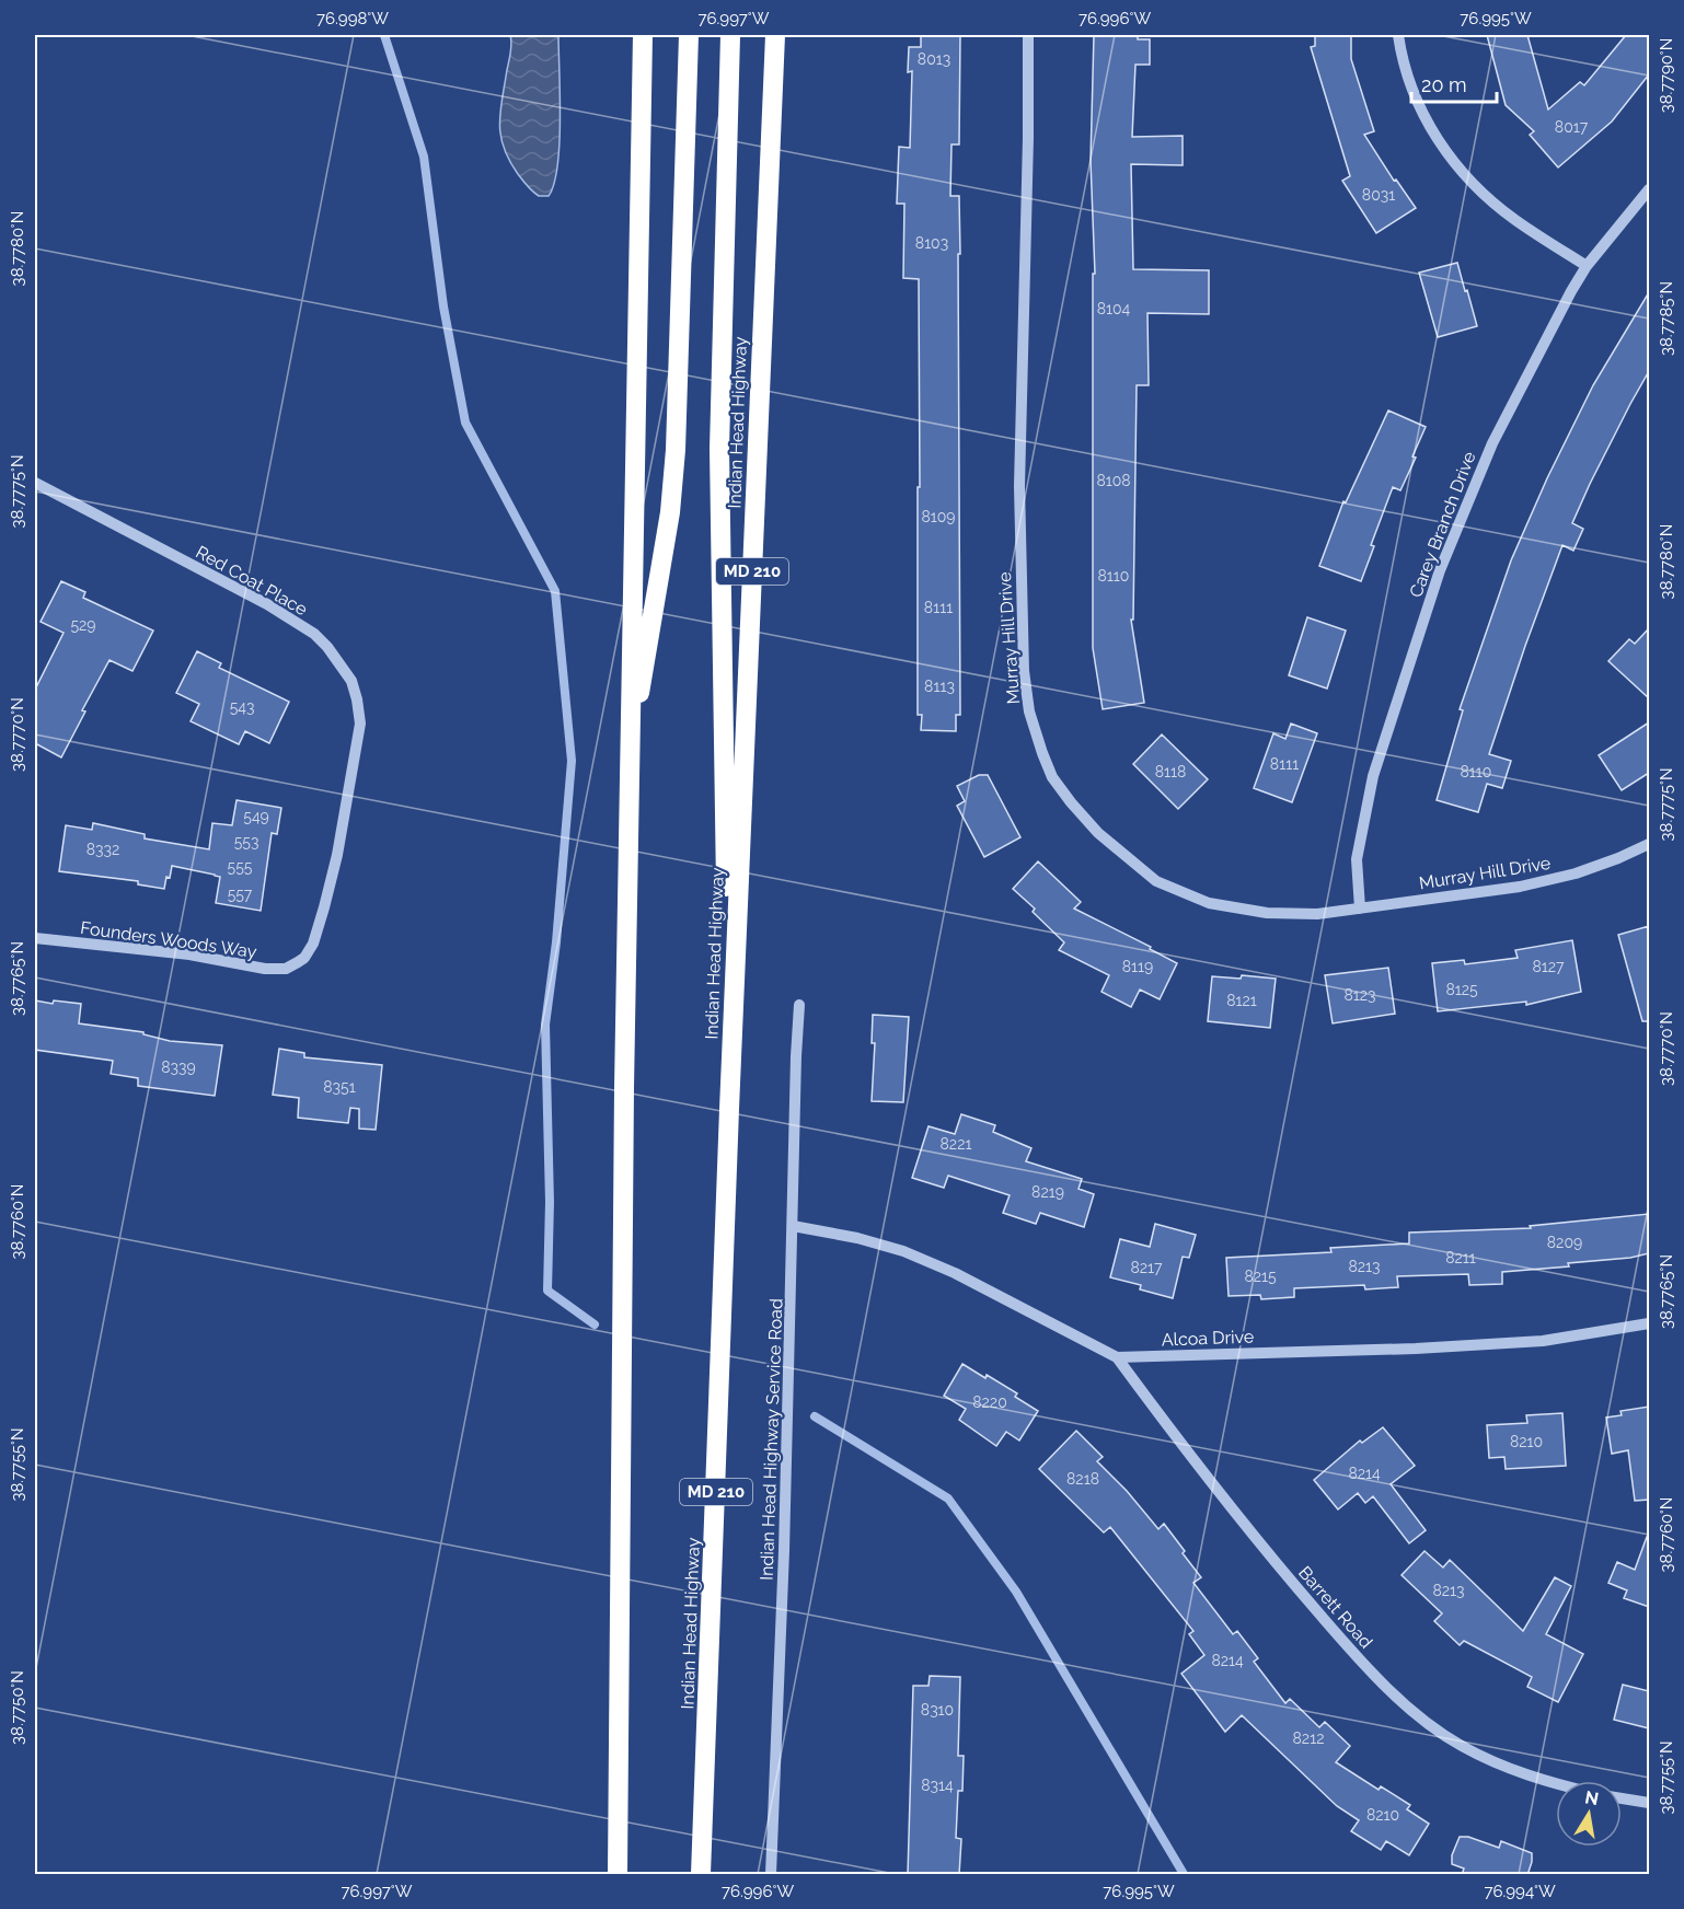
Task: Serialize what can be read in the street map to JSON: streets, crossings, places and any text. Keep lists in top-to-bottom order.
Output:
{
  "streets": {
    "highway": ["Indian Head Highway", "MD 210"],
    "street": [
      "Carey Branch Drive",
      "Red Coat Place",
      "Murray Hill Drive",
      "Founders Woods Way",
      "Alcoa Drive",
      "Indian Head Highway Service Road",
      "Barrett Road"
    ]
  },
  "crossings": [
    ["Carey Branch Drive", "Murray Hill Drive"],
    ["Red Coat Place", "Founders Woods Way"],
    ["Alcoa Drive", "Indian Head Highway Service Road"],
    ["Alcoa Drive", "Barrett Road"]
  ],
  "house_numbers": [
    "8013",
    "8017",
    "8031",
    "8103",
    "8104",
    "8108",
    "8109",
    "8110",
    "8111",
    "529",
    "8113",
    "543",
    "8111",
    "8118",
    "8110",
    "549",
    "553",
    "8332",
    "555",
    "557",
    "8119",
    "8127",
    "8125",
    "8123",
    "8121",
    "8339",
    "8351",
    "8221",
    "8219",
    "8209",
    "8211",
    "8213",
    "8217",
    "8215",
    "8220",
    "8210",
    "8214",
    "8218",
    "8213",
    "8214",
    "8310",
    "8212",
    "8314",
    "8210"
  ],
  "scale_bar": "20 m",
  "north": "top",
  "coordinates": [
    "76.998°W",
    "76.997°W",
    "76.996°W",
    "76.995°W",
    "38.7790°N",
    "38.7780°N",
    "38.7785°N",
    "38.7775°N",
    "38.7770°N",
    "38.7765°N",
    "38.7760°N",
    "38.7755°N",
    "38.7750°N",
    "76.994°W"
  ]
}
